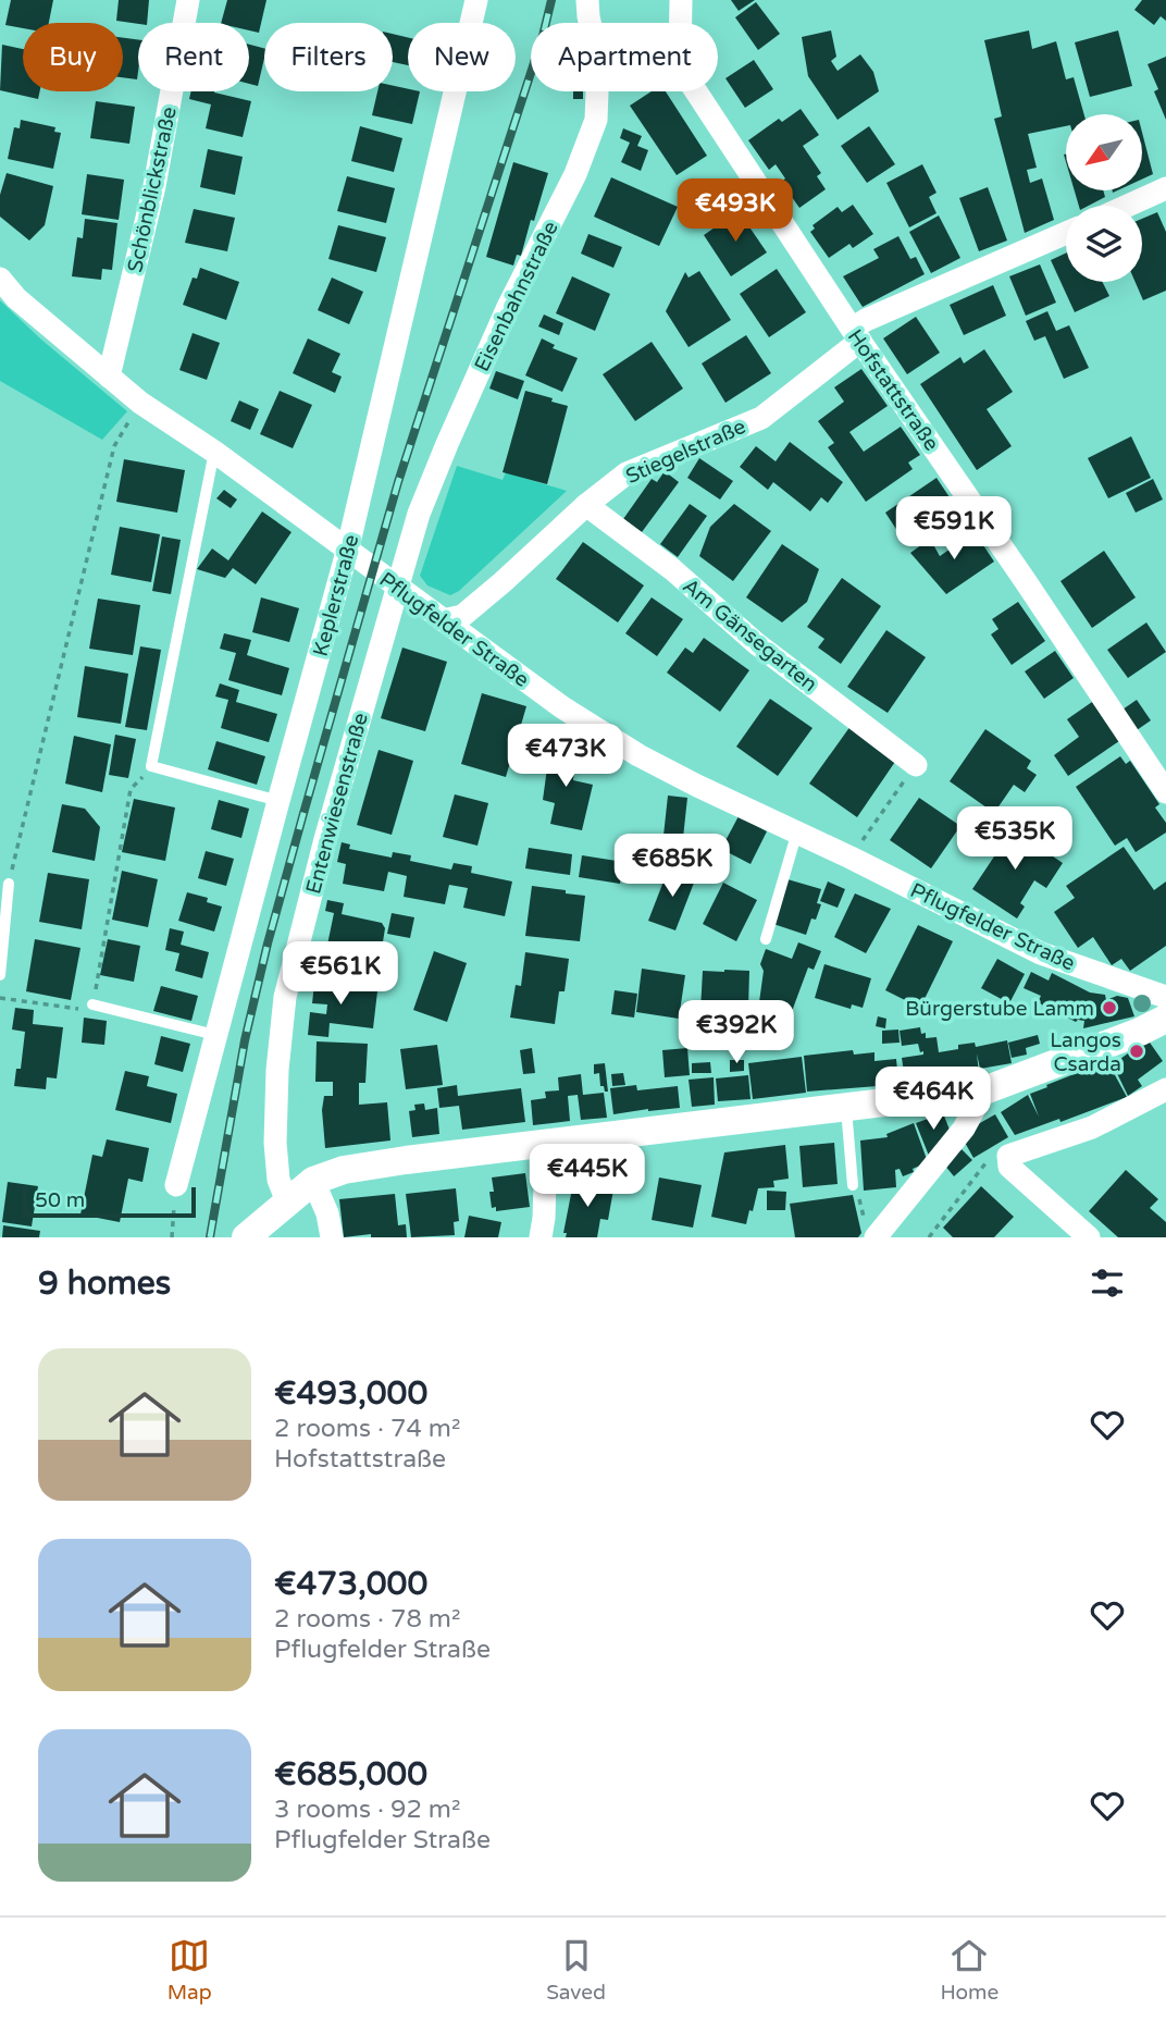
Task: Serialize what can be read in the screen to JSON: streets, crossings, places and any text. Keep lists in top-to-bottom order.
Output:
{
  "streets": {
    "street": [
      "Schönblickstraße",
      "Eisenbahnstraße",
      "Hofstattstraße",
      "Stiegelstraße",
      "Keplerstraße",
      "Pflugfelder Straße",
      "Am Gänsegarten",
      "Entenwiesenstraße"
    ]
  },
  "crossings": [
    ["Schönblickstraße", "Pflugfelder Straße"],
    ["Eisenbahnstraße", "Pflugfelder Straße"],
    ["Eisenbahnstraße", "Entenwiesenstraße"],
    ["Hofstattstraße", "Stiegelstraße"],
    ["Stiegelstraße", "Pflugfelder Straße"],
    ["Stiegelstraße", "Am Gänsegarten"],
    ["Keplerstraße", "Pflugfelder Straße"],
    ["Pflugfelder Straße", "Entenwiesenstraße"]
  ],
  "places": ["Bürgerstube Lamm", "Langos Csarda"],
  "scale_bar": "50 m",
  "north": "bottom left",
  "page": {
    "chip": [
      "Buy",
      "Rent",
      "Filters",
      "New",
      "Apartment"
    ],
    "price": [
      "€493K",
      "€591K",
      "€473K",
      "€535K",
      "€685K",
      "€561K",
      "€392K",
      "€464K",
      "€445K"
    ],
    "scale": "50 m",
    "heading": "9 homes",
    "list": [
      {
        "name": "€493,000",
        "note": "2 rooms · 74 m² · Hofstattstraße"
      },
      {
        "name": "€473,000",
        "note": "2 rooms · 78 m² · Pflugfelder Straße"
      },
      {
        "name": "€685,000",
        "note": "3 rooms · 92 m² · Pflugfelder Straße"
      }
    ],
    "tabs": ["Map", "Saved", "Home"]
  }
}
